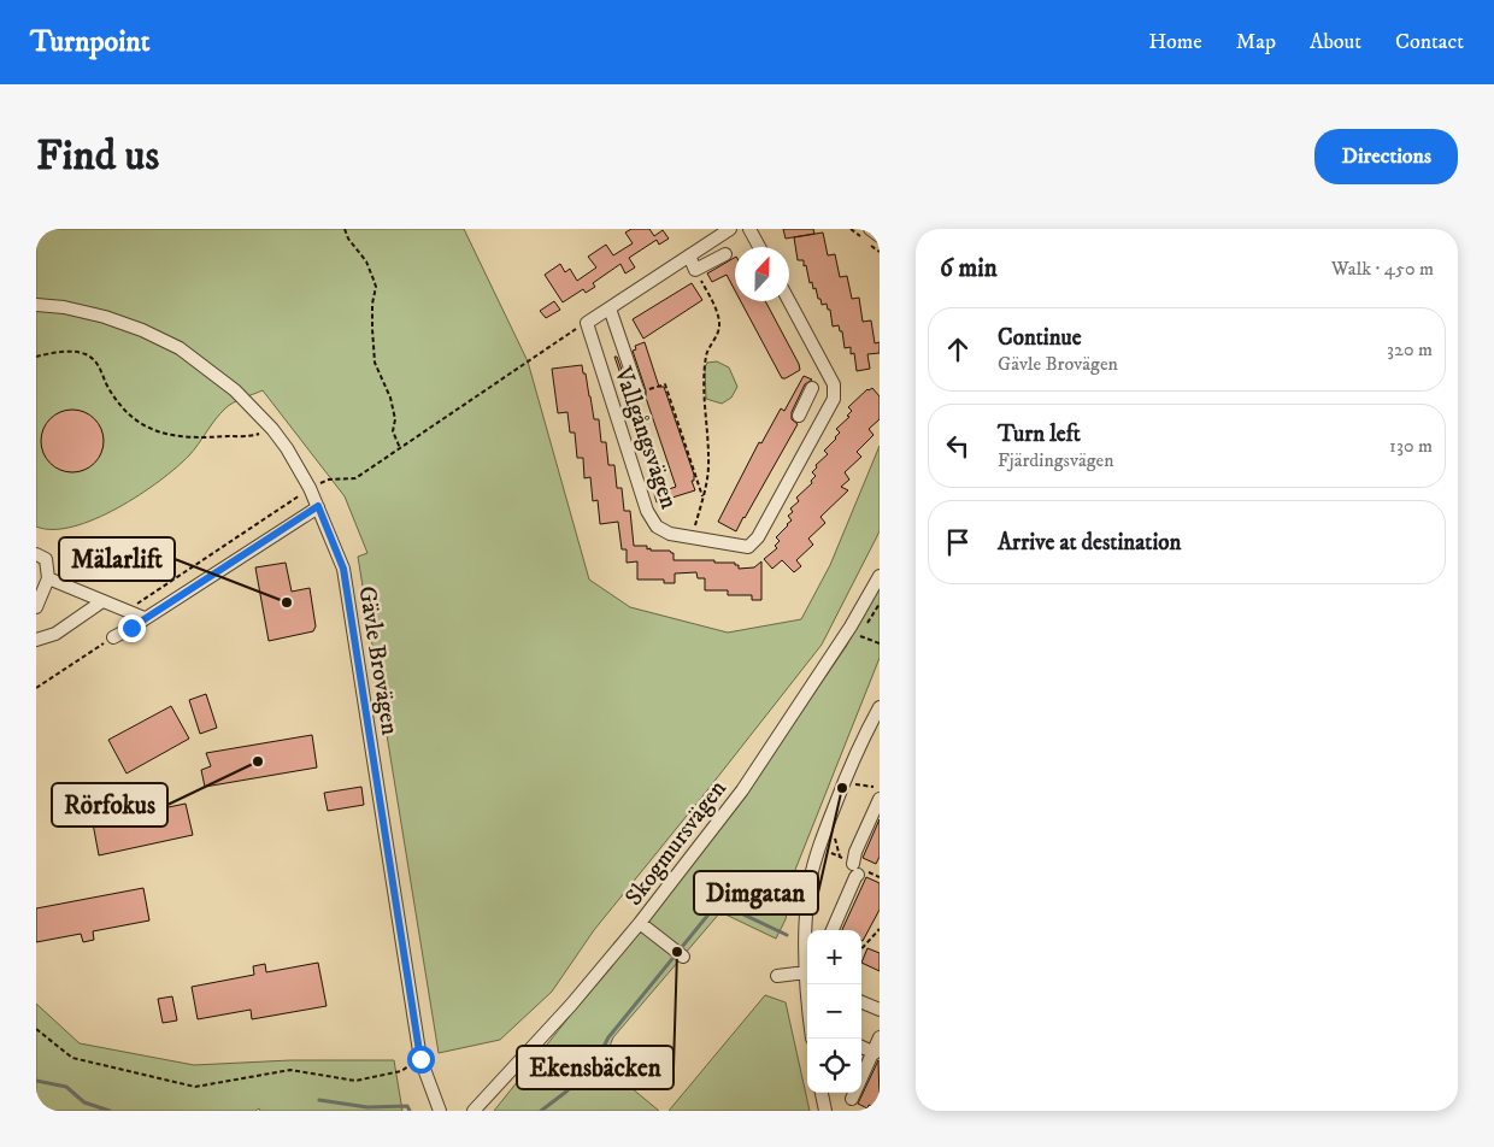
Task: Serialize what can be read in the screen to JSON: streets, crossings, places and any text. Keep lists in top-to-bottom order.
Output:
{
  "streets": {
    "street": ["Vallgångsvägen", "Gävle Brovägen", "Skogmursvägen"]
  },
  "places": [
    "Mälarlift",
    "Rörfokus",
    "Dimgatan",
    "Ekensbäcken"
  ],
  "north": "top",
  "page": {
    "header": "Turnpoint",
    "nav": [
      "Home",
      "Map",
      "About",
      "Contact"
    ],
    "buttons": "Directions",
    "title": "Find us",
    "heading": ["6 min", "Walk · 450 m"],
    "list": [
      ["Continue", "Gävle Brovägen", "320 m"],
      ["Turn left", "Fjärdingsvägen", "130 m"],
      "Arrive at destination"
    ],
    "map_buttons": ["+", "−"]
  }
}
